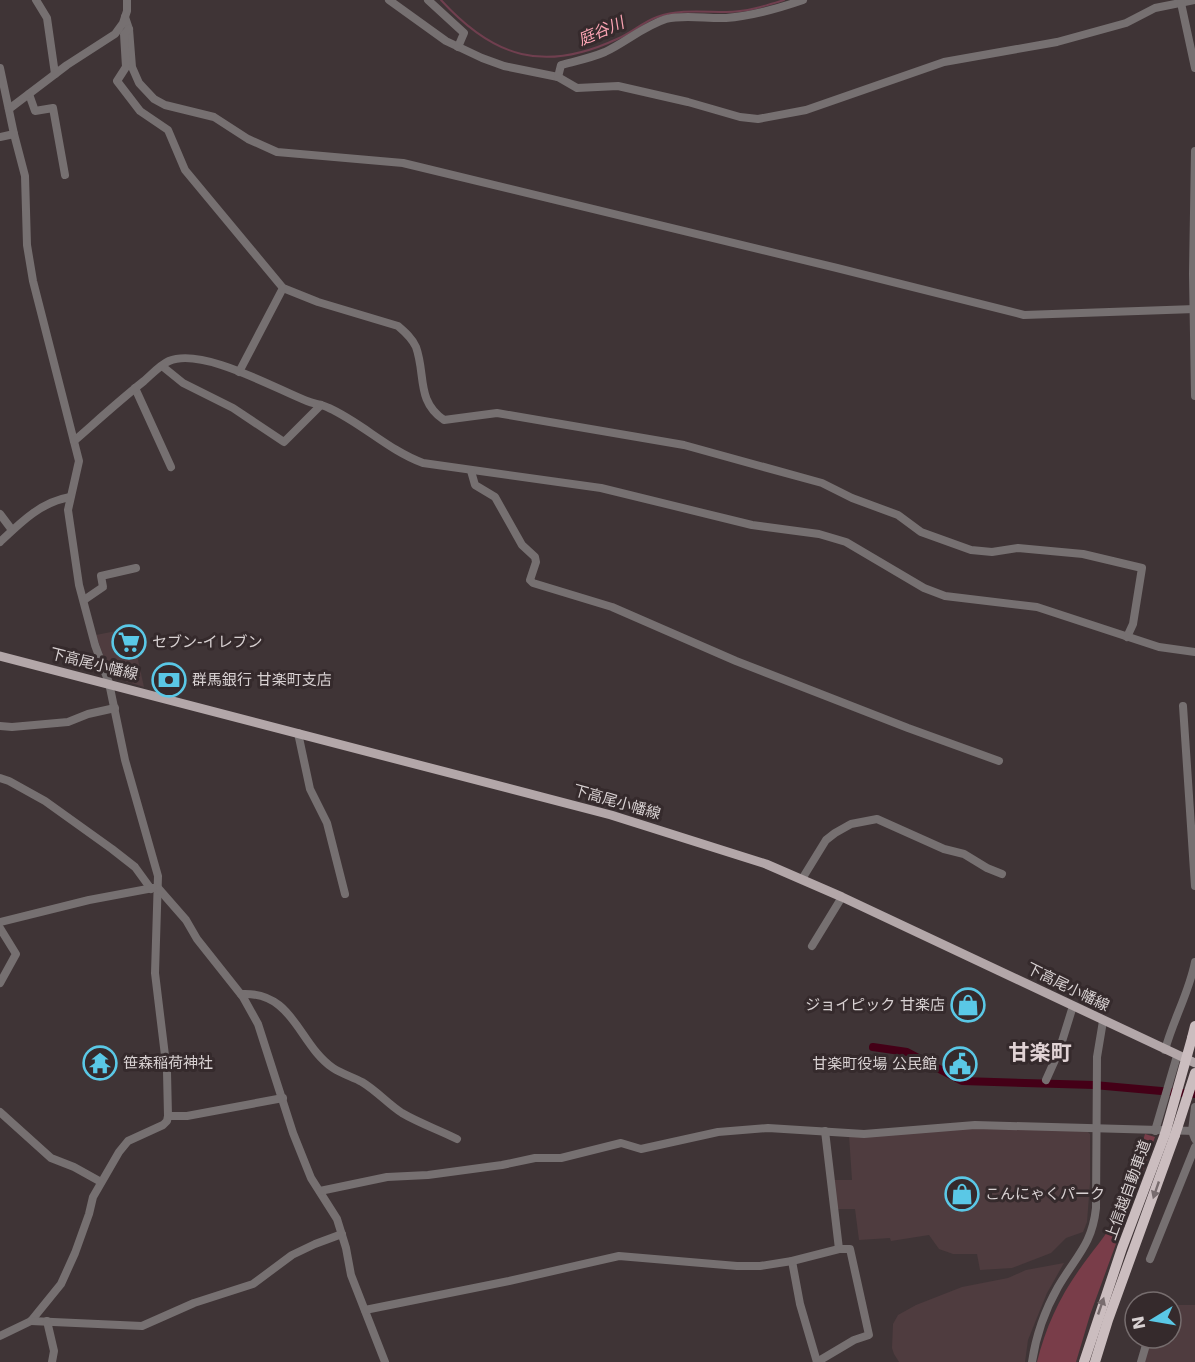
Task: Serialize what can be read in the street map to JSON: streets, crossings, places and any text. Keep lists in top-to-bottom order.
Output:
{
  "streets": {
    "highway": ["上信越自動車道"],
    "main road": ["下高尾小幡線"]
  },
  "districts": ["甘楽町"],
  "water": ["庭谷川"],
  "places": {
    "supermarket": ["セブン-イレブン"],
    "bank": ["群馬銀行 甘楽町支店"],
    "shop": ["ジョイピック 甘楽店", "こんにゃくパーク"],
    "temple": ["笹森稲荷神社"],
    "public building": ["甘楽町役場 公民館"]
  },
  "north": "left"
}
